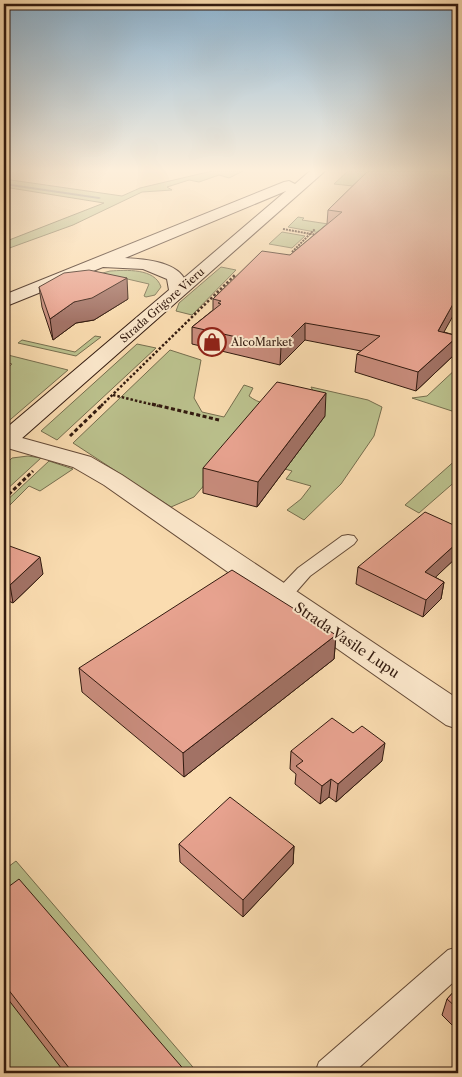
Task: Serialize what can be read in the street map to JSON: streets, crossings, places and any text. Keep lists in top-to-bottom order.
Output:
{
  "streets": {
    "street": ["Strada Grigore Vieru", "Strada Vasile Lupu"]
  },
  "crossings": [
    ["Strada Grigore Vieru", "Strada Vasile Lupu"]
  ],
  "places": {
    "shop": ["AlcoMarket"]
  }
}
